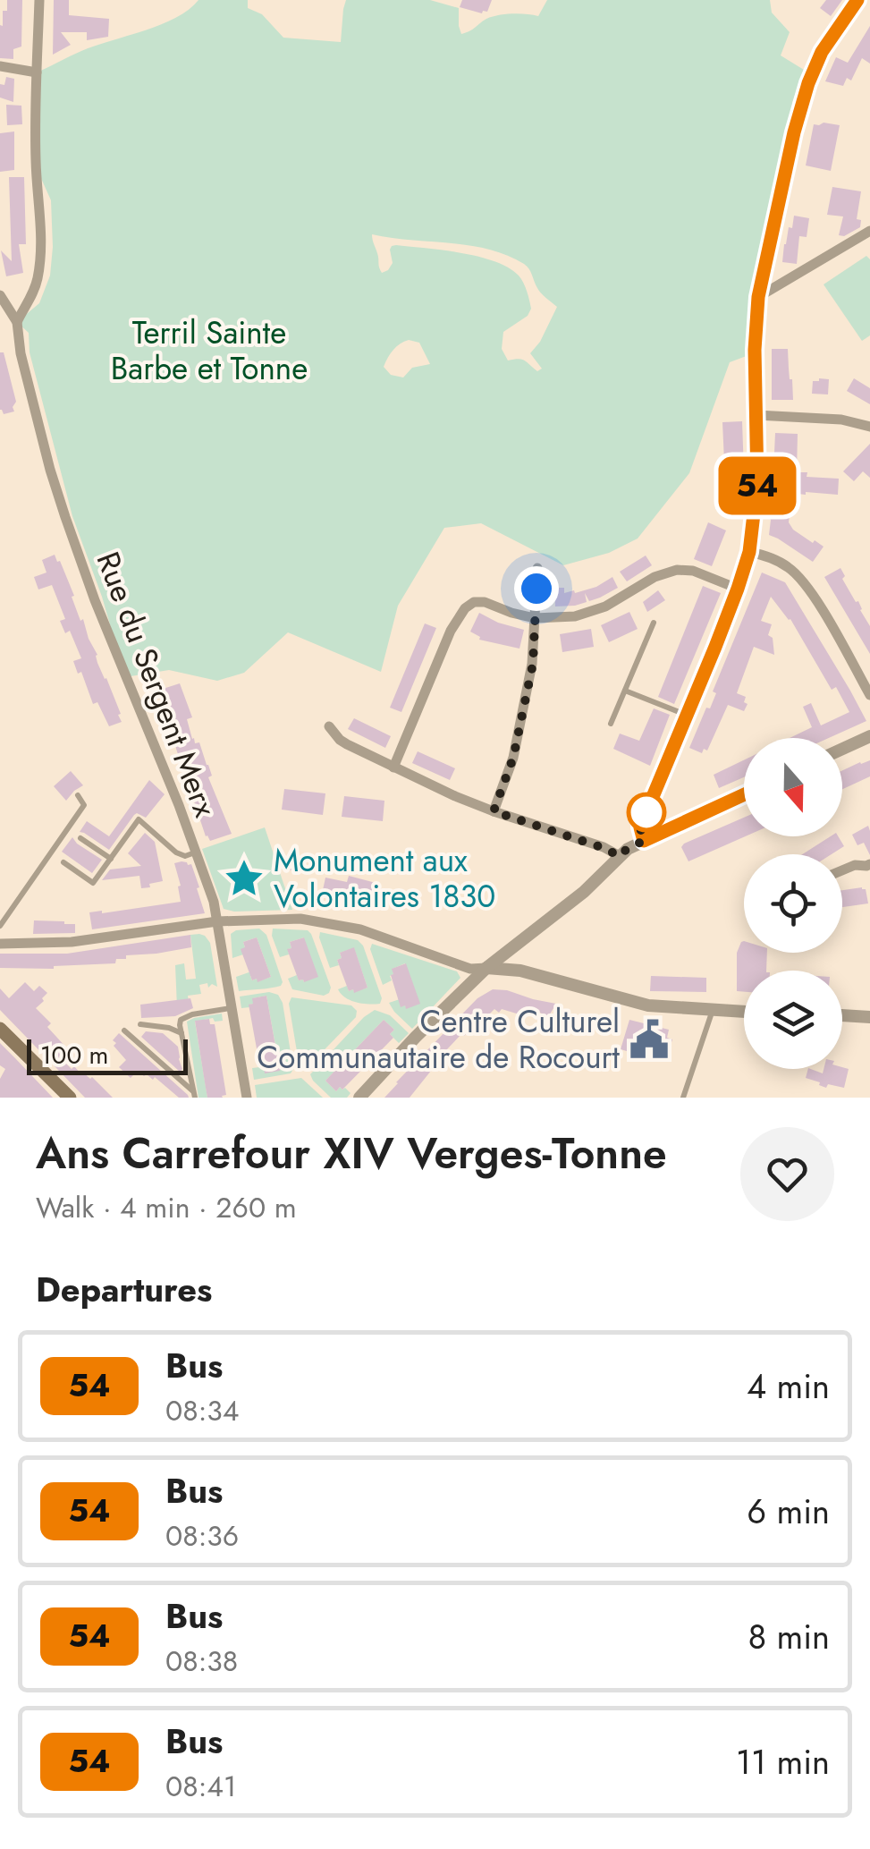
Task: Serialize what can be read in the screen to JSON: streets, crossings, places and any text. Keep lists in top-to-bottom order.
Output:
{
  "streets": {
    "street": ["Rue du Sergent Merx"]
  },
  "parks": ["Terril Sainte Barbe et Tonne"],
  "places": {
    "place": ["Monument aux Volontaires 1830"],
    "public building": ["Centre Culturel Communautaire de Rocourt"]
  },
  "lines": ["bus line 54"],
  "scale_bar": "100 m",
  "north": "bottom",
  "page": {
    "on_map": "54",
    "scale": "100 m",
    "heading": [
      ["Ans Carrefour XIV Verges-Tonne", "Walk · 4 min · 260 m"],
      "Departures"
    ],
    "list": [
      {
        "mark": "54",
        "name": "Bus",
        "note": "08:34",
        "value": "4 min"
      },
      {
        "mark": "54",
        "name": "Bus",
        "note": "08:36",
        "value": "6 min"
      },
      {
        "mark": "54",
        "name": "Bus",
        "note": "08:38",
        "value": "8 min"
      },
      {
        "mark": "54",
        "name": "Bus",
        "note": "08:41",
        "value": "11 min"
      }
    ]
  }
}
